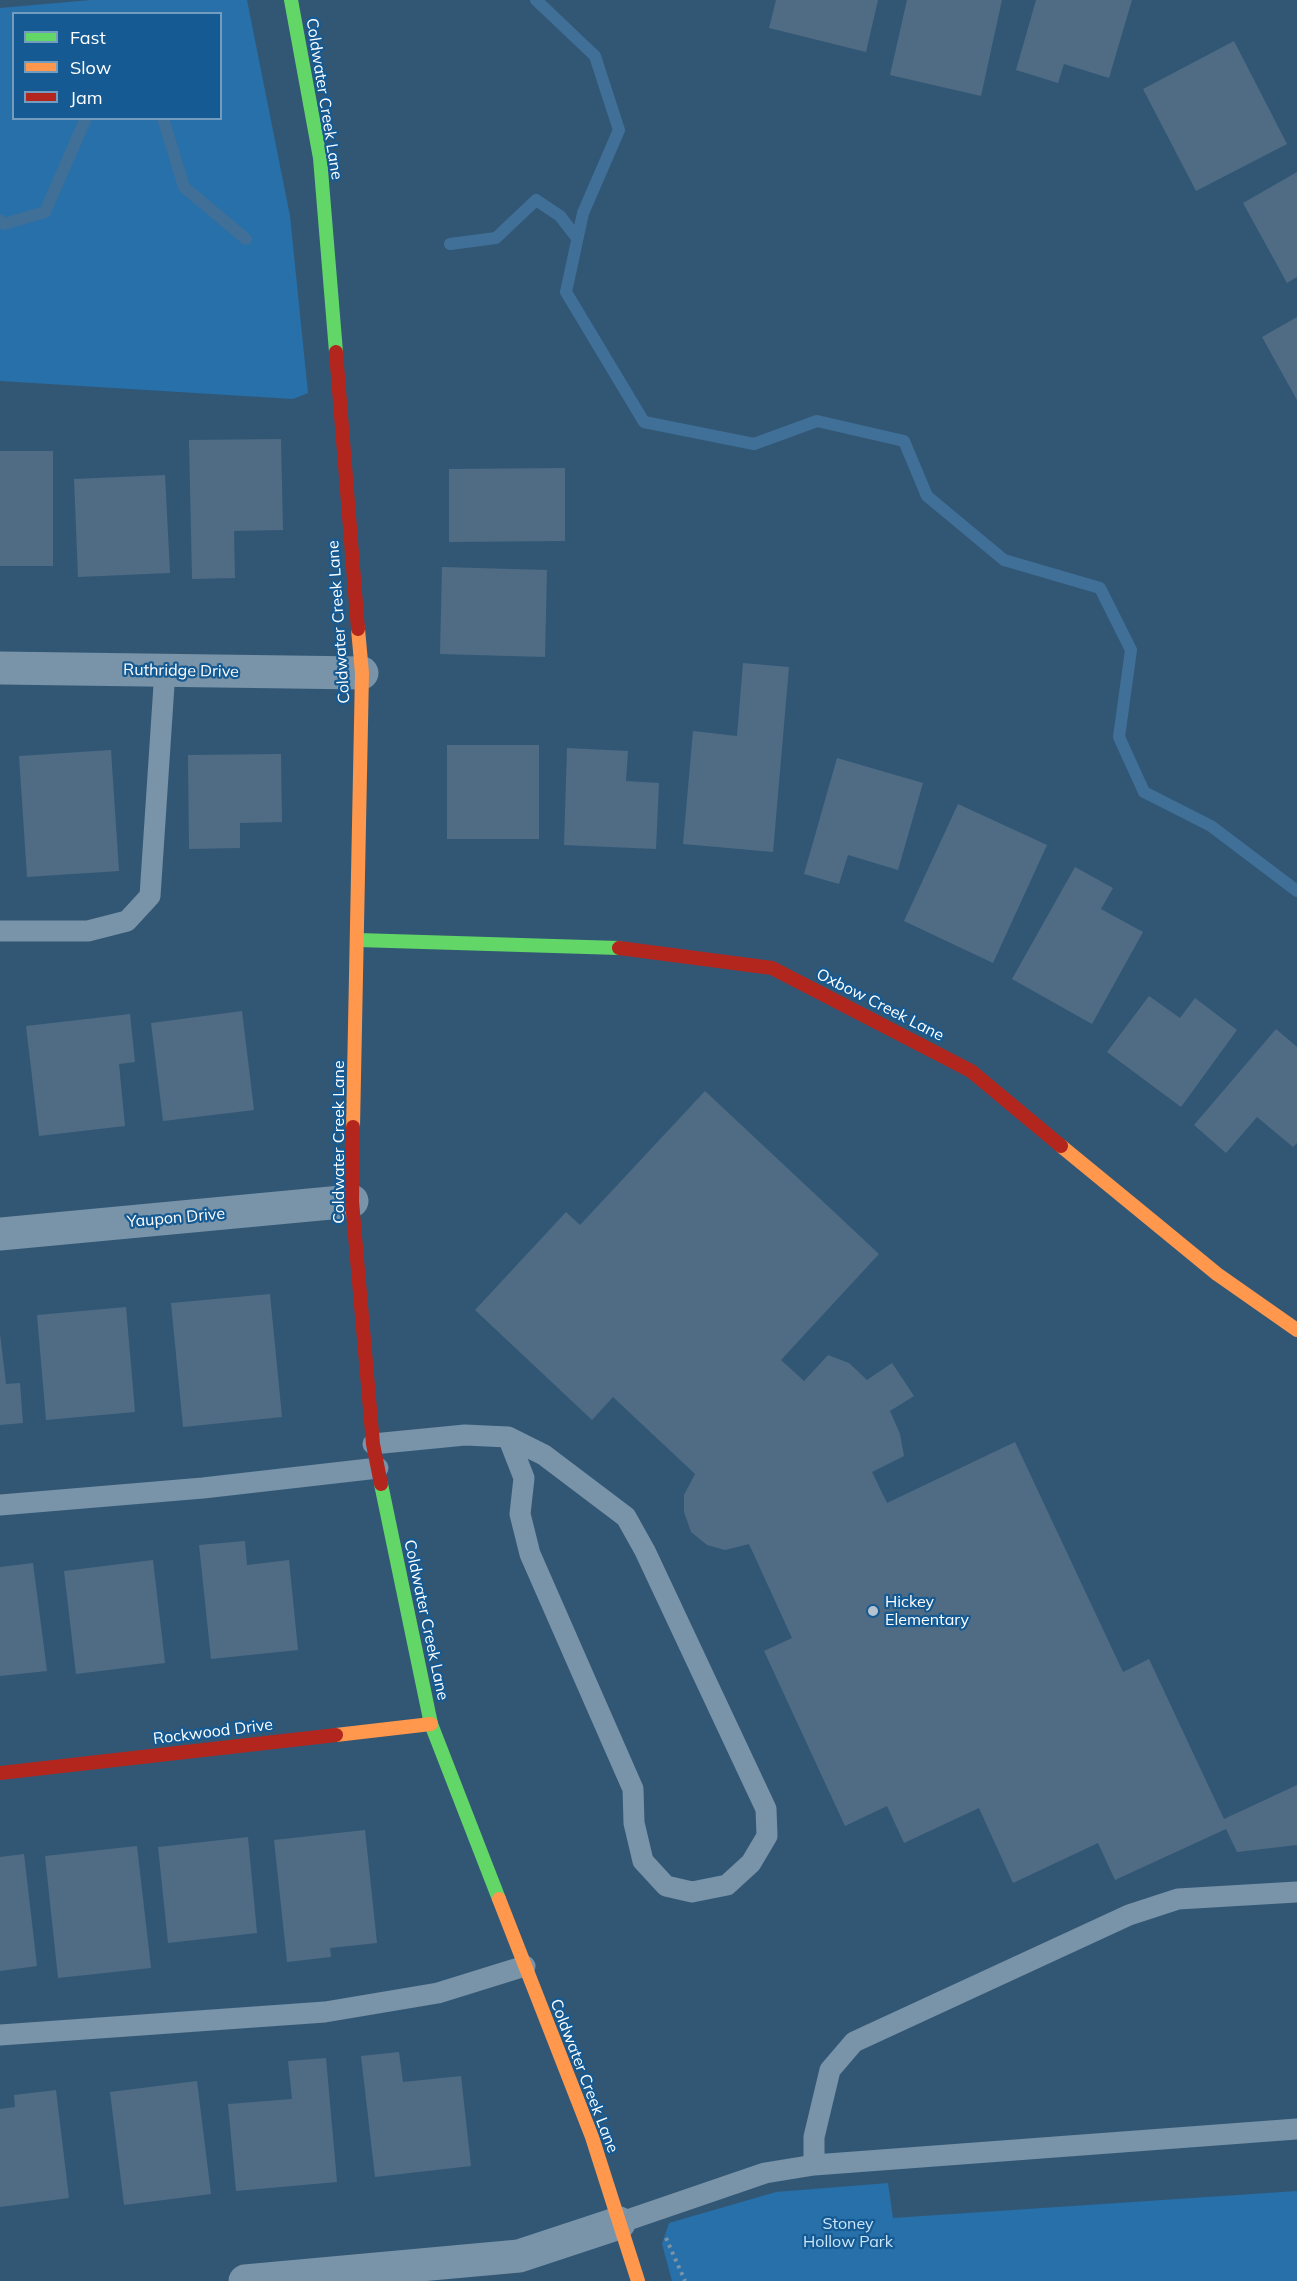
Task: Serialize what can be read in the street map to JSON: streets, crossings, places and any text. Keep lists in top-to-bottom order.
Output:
{
  "streets": {
    "street": [
      "Coldwater Creek Lane",
      "Ruthridge Drive",
      "Oxbow Creek Lane",
      "Yaupon Drive",
      "Rockwood Drive"
    ]
  },
  "crossings": [
    ["Coldwater Creek Lane", "Ruthridge Drive"],
    ["Coldwater Creek Lane", "Oxbow Creek Lane"],
    ["Coldwater Creek Lane", "Yaupon Drive"],
    ["Coldwater Creek Lane", "Rockwood Drive"]
  ],
  "parks": ["Stoney Hollow Park"],
  "places": ["Hickey Elementary"],
  "legend": ["Fast", "Slow", "Jam"]
}
